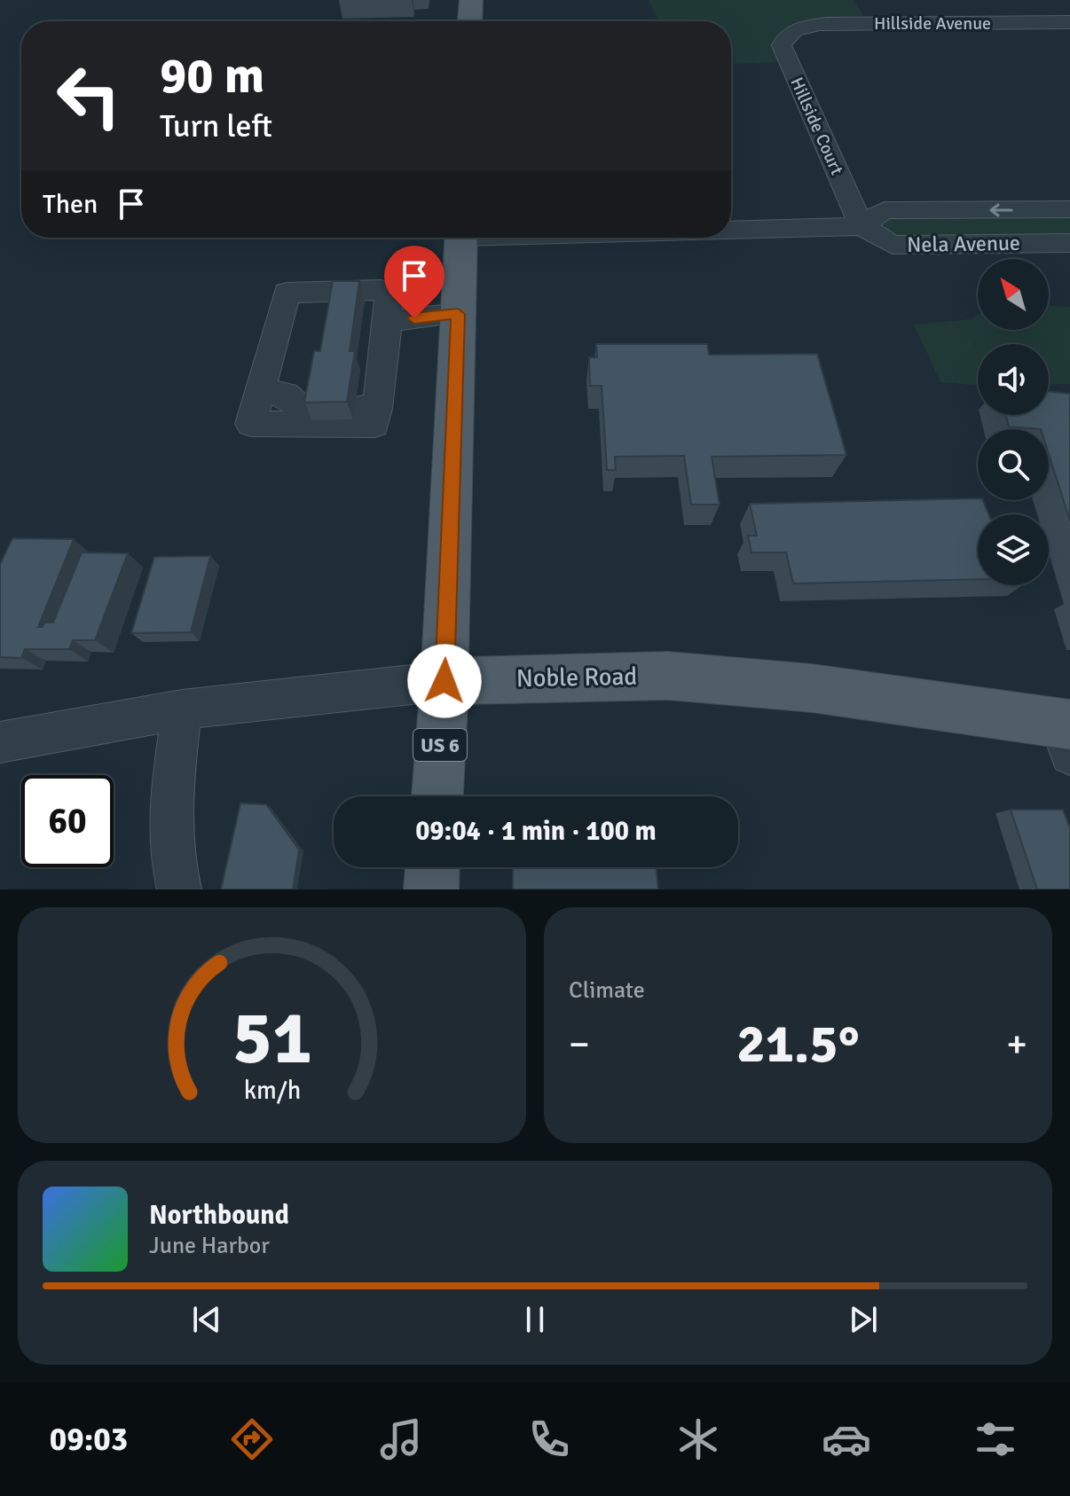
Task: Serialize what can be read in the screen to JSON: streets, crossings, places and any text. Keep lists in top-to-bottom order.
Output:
{
  "streets": {
    "main road": ["Noble Road", "US 6"],
    "street": ["Hillside Avenue", "Hillside Court", "Nela Avenue"]
  },
  "crossings": [
    ["Hillside Avenue", "Hillside Court"],
    ["Hillside Court", "Nela Avenue"],
    ["Noble Road", "US 6"]
  ],
  "north": "top left",
  "page": {
    "turn": ["90 m", "Turn left"],
    "then": "Then",
    "limit": "60",
    "trip": "09:04 · 1 min · 100 m",
    "tile": "Climate",
    "heat": ["−", "21.5°", "+"],
    "song": ["Northbound", "June Harbor"],
    "tabs": "09:03",
    "gauge": ["51", "km/h"]
  }
}
